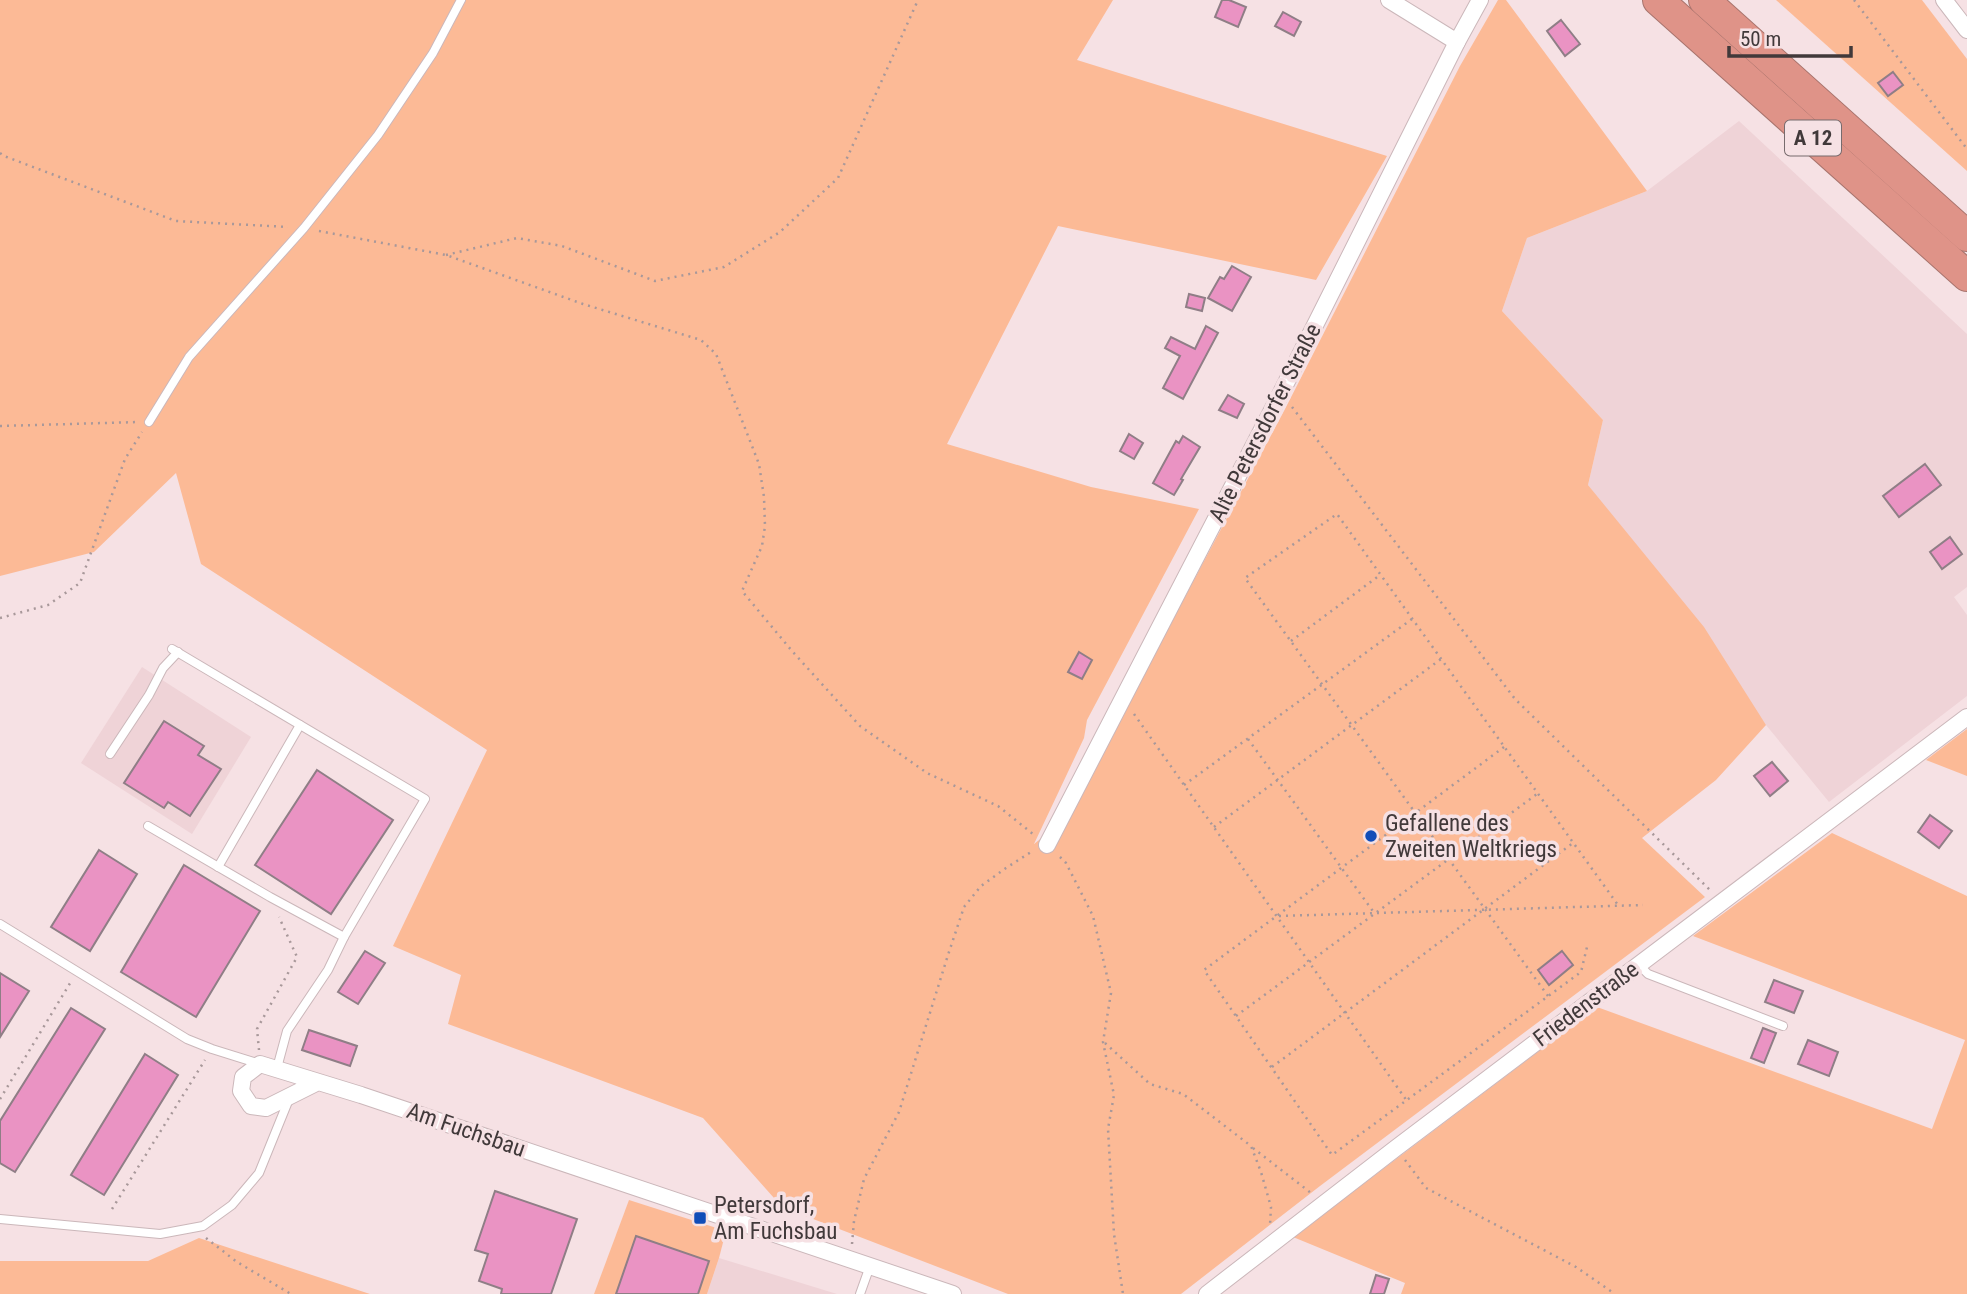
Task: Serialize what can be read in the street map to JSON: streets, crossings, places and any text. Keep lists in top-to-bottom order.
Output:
{
  "streets": {
    "highway": ["A 12"],
    "street": ["Alte Petersdorfer Straße", "Friedenstraße", "Am Fuchsbau"]
  },
  "places": {
    "other": ["Gefallene des Zweiten Weltkriegs"],
    "transit": ["Petersdorf, Am Fuchsbau"]
  },
  "scale_bar": "50 m"
}
